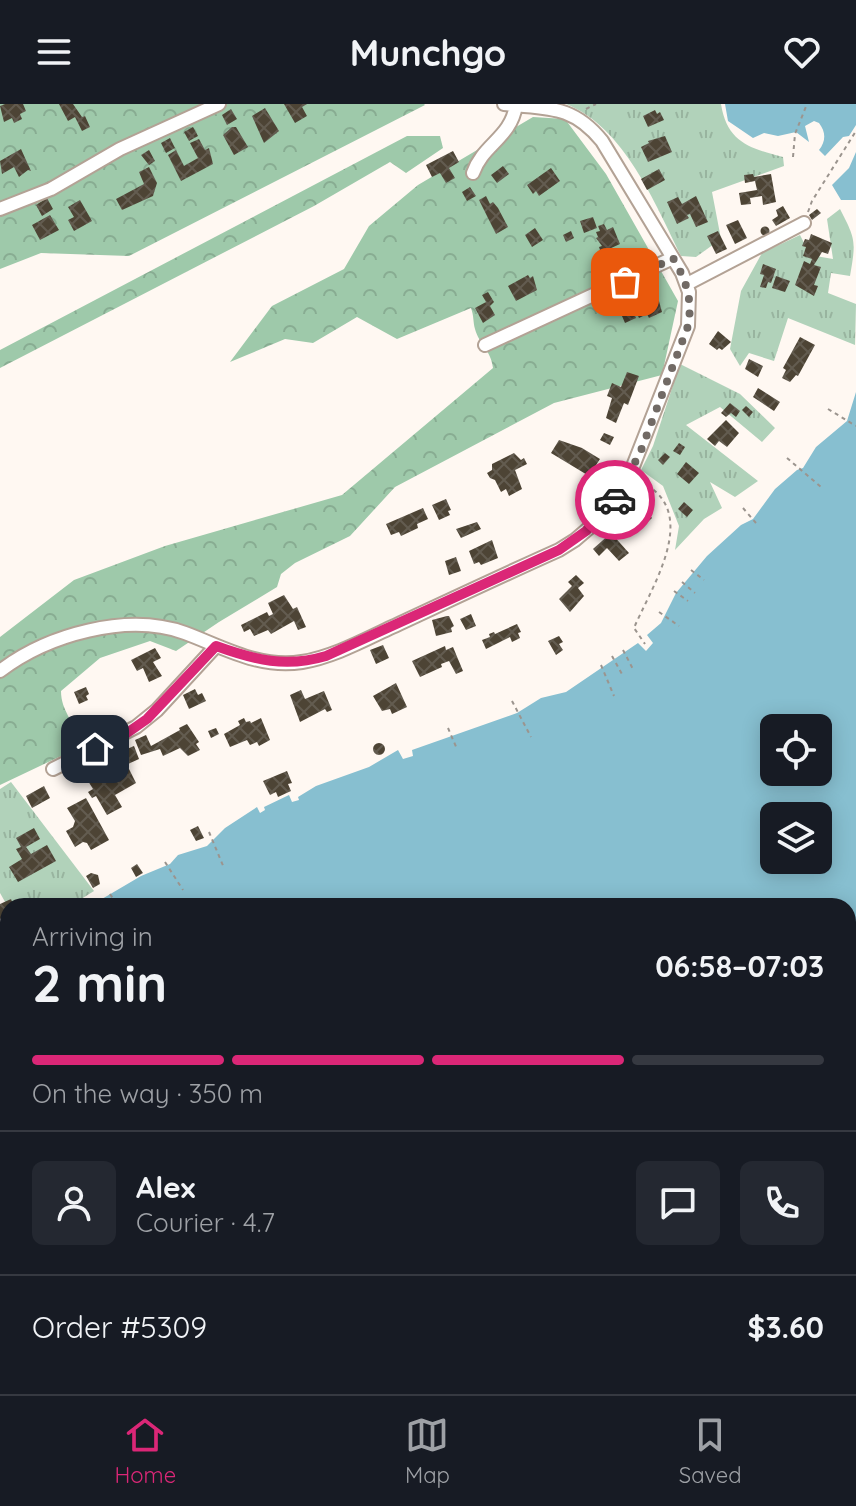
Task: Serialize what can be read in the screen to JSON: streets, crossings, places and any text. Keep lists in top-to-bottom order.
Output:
{
  "page": {
    "header": "Munchgo",
    "heading": ["2 min", "Arriving in", "06:58–07:03"],
    "panel": [
      "Alex",
      "Courier · 4.7",
      "Order #5309",
      "$3.60"
    ],
    "bar": "On the way · 350 m",
    "tabs": ["Home", "Map", "Saved"]
  }
}
